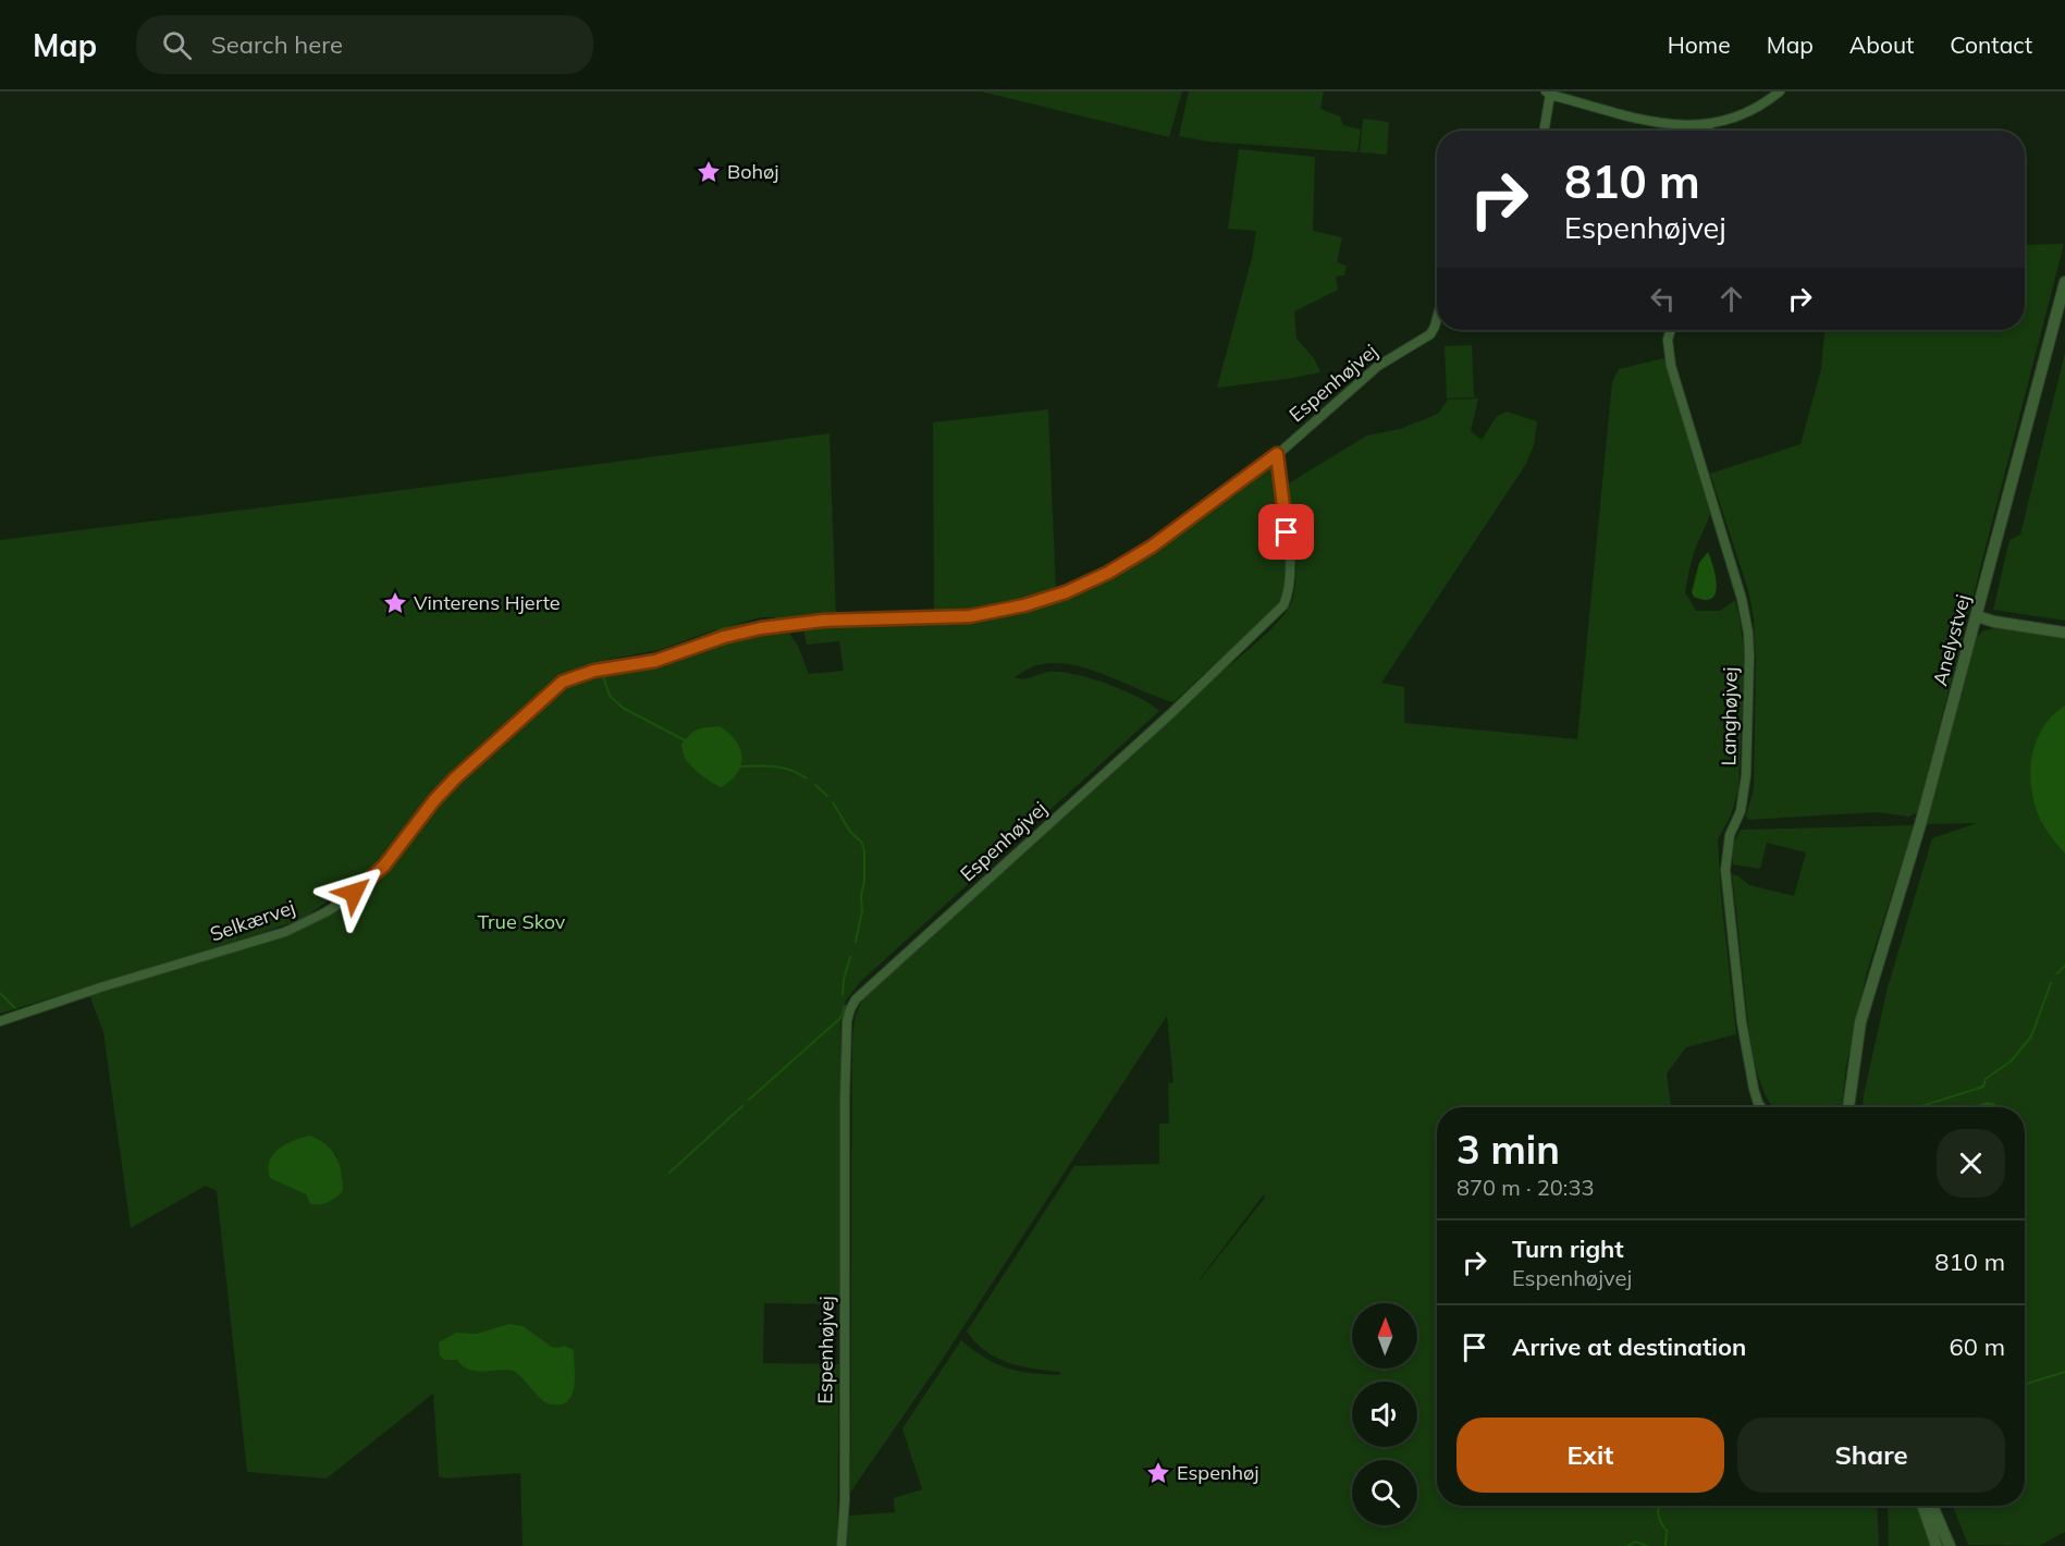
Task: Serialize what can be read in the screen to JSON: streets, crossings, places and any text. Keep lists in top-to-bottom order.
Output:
{
  "streets": {
    "street": [
      "Espenhøjvej",
      "Anelystvej",
      "Langhøjvej",
      "Selkærvej"
    ]
  },
  "crossings": [
    ["Espenhøjvej", "Selkærvej"]
  ],
  "parks": ["True Skov"],
  "places": {
    "place": ["Bohøj", "Vinterens Hjerte", "Espenhøj"]
  },
  "north": "top",
  "page": {
    "header": "Map",
    "search": "Search here",
    "nav": [
      "Home",
      "Map",
      "About",
      "Contact"
    ],
    "turn": ["810 m", "Espenhøjvej"],
    "heading": ["3 min", "870 m · 20:33"],
    "list": [
      {
        "name": "Turn right",
        "note": "Espenhøjvej",
        "value": "810 m"
      },
      {
        "name": "Arrive at destination",
        "value": "60 m"
      }
    ],
    "buttons": ["Exit", "Share"]
  }
}
